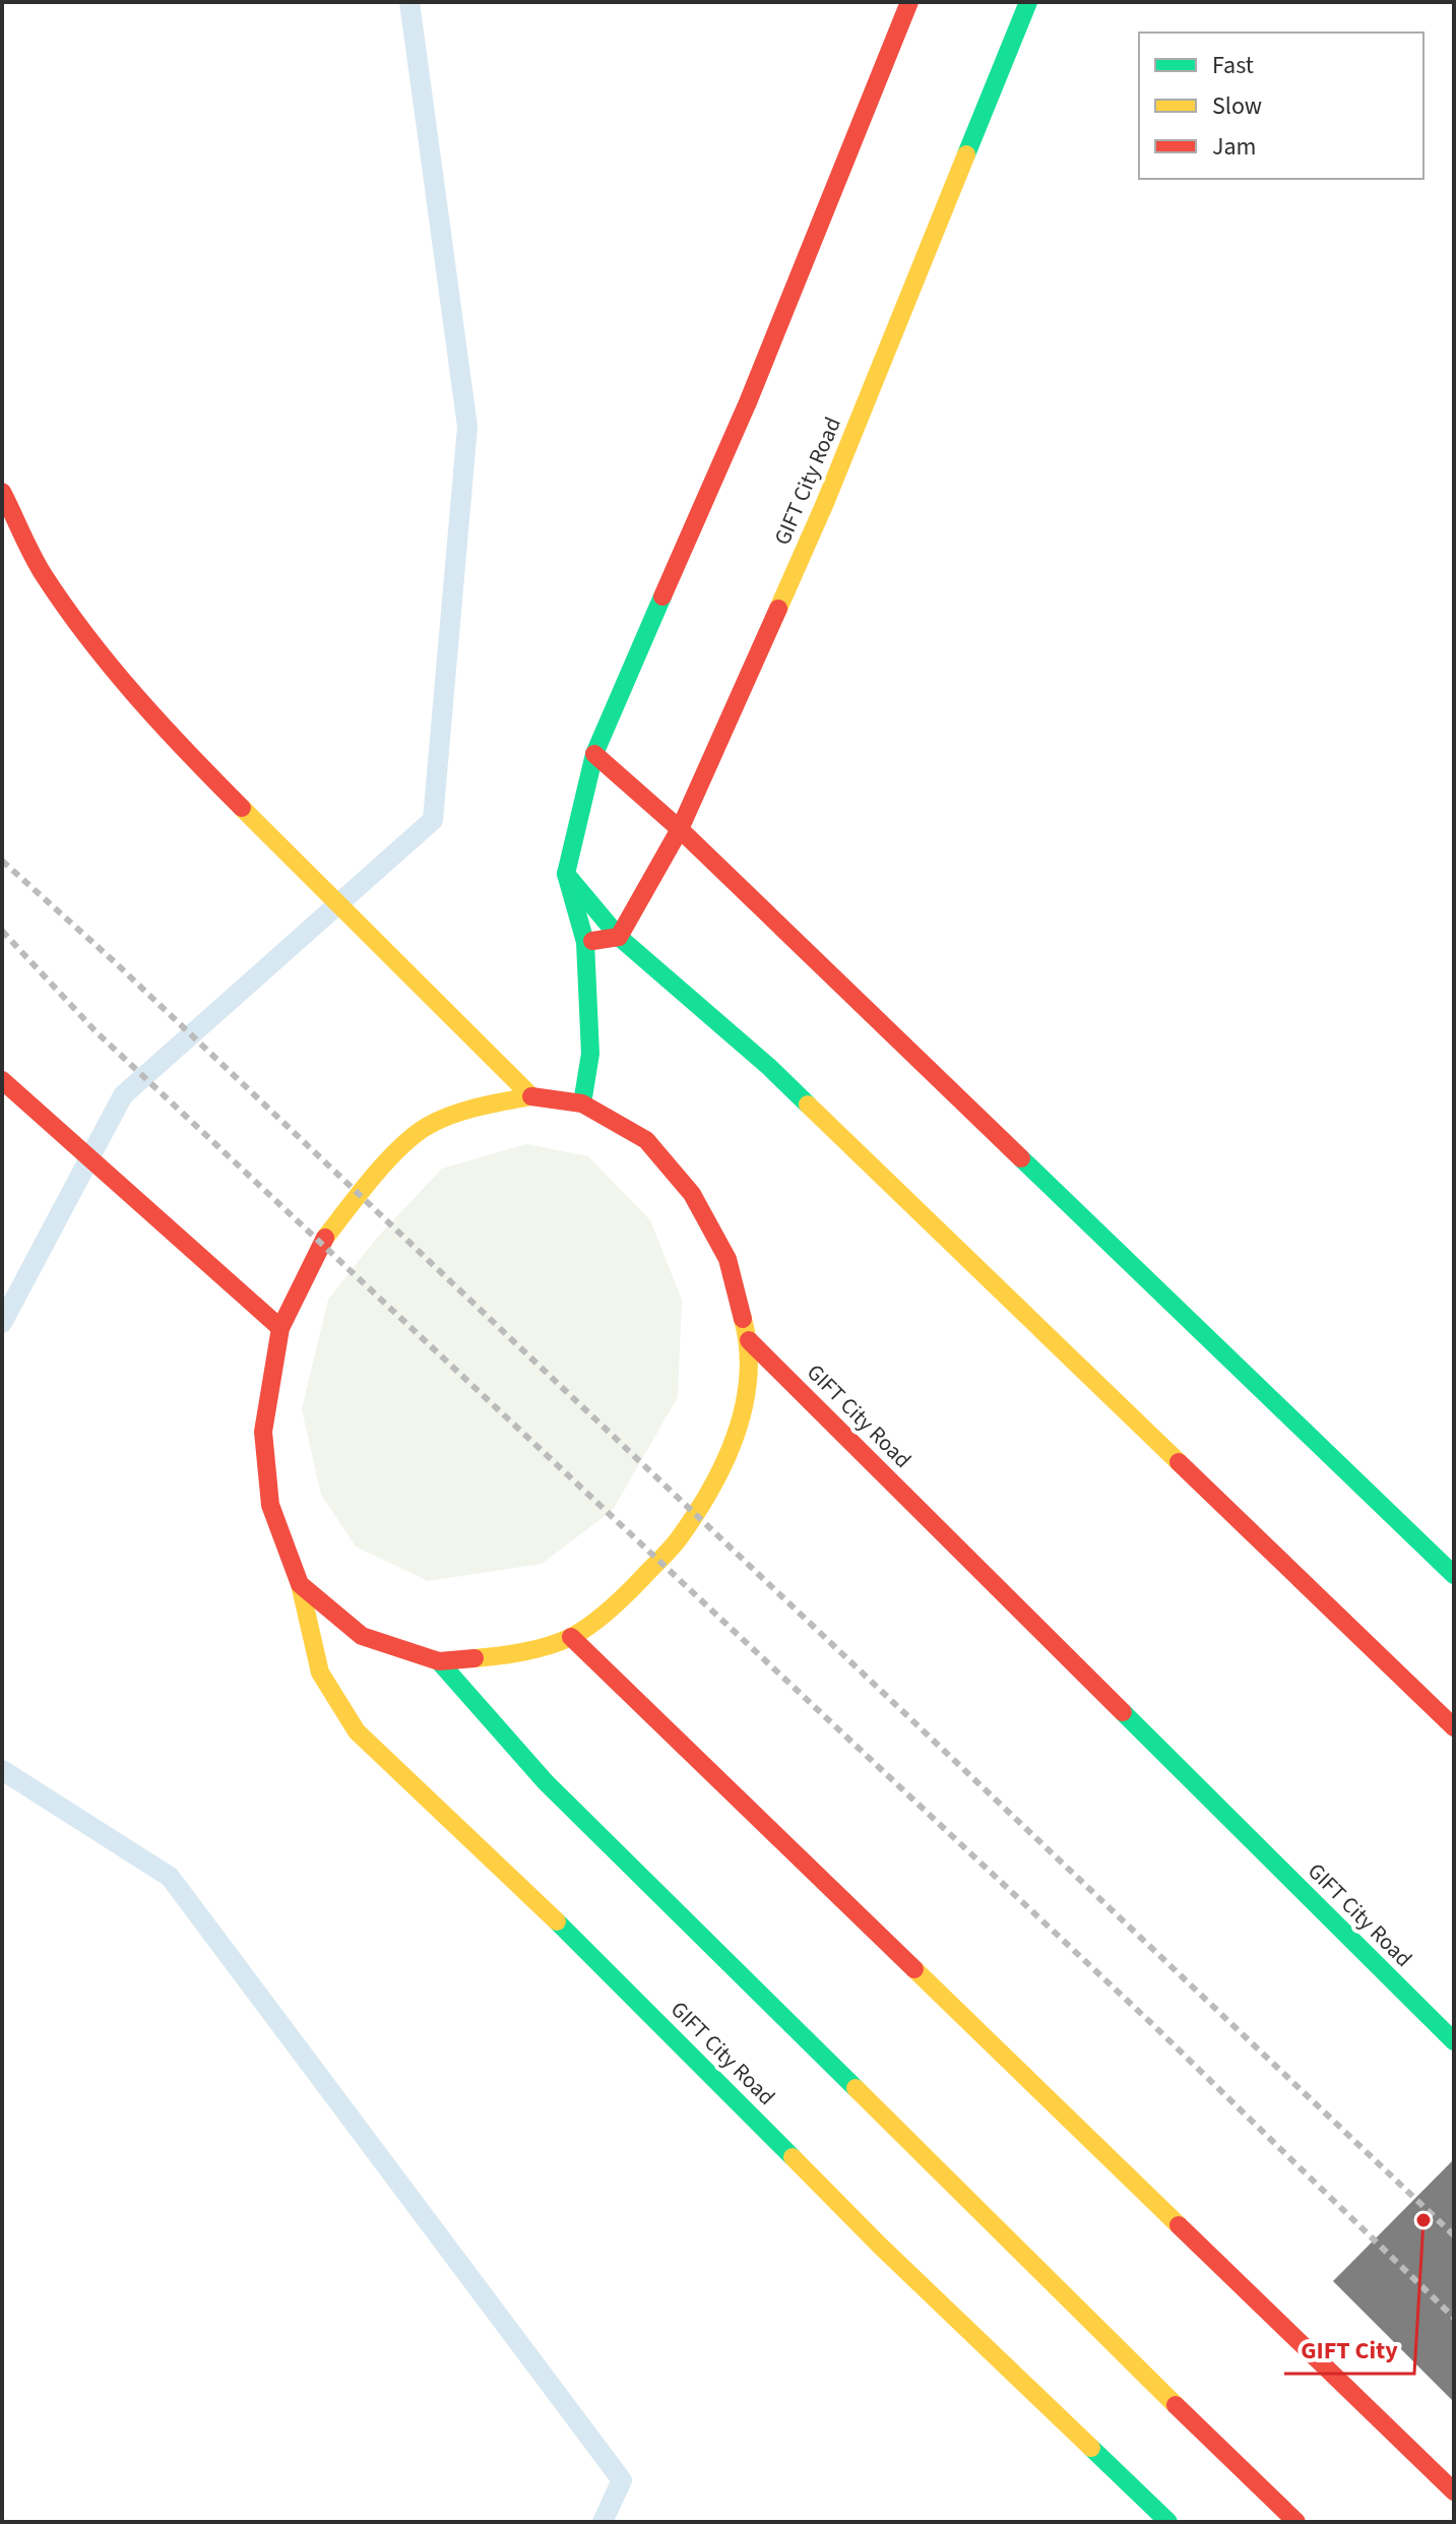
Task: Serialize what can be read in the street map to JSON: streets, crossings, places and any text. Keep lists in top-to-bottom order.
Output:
{
  "streets": {
    "street": ["GIFT City Road"]
  },
  "places": ["GIFT City"],
  "legend": ["Fast", "Slow", "Jam"]
}
